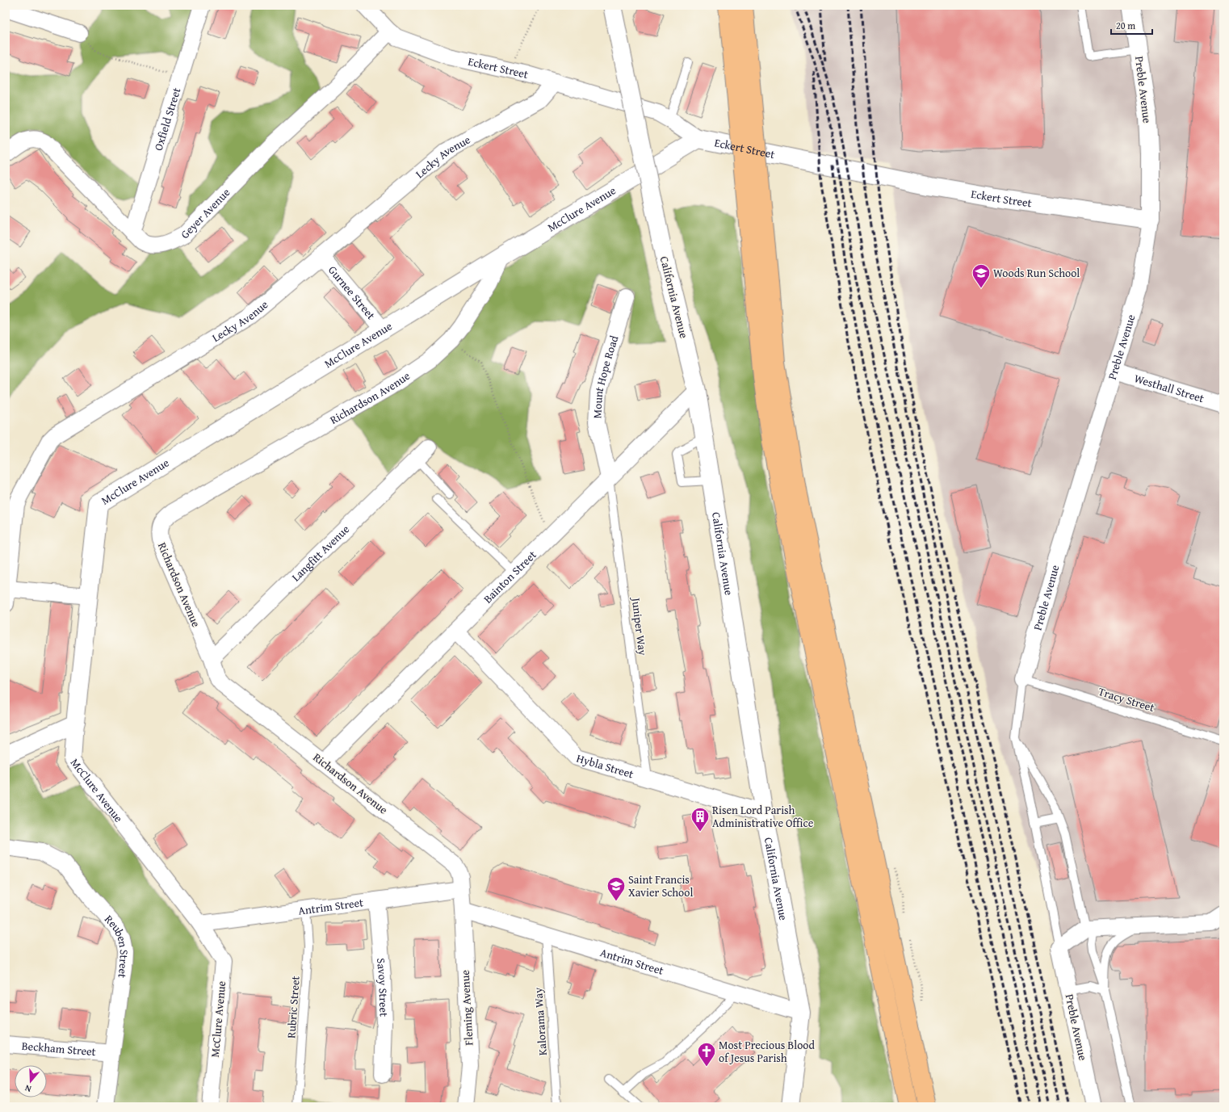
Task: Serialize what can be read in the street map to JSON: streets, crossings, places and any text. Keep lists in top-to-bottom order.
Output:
{
  "streets": {
    "street": [
      "Eckert Street",
      "Preble Avenue",
      "Oxfield Street",
      "Lecky Avenue",
      "McClure Avenue",
      "Geyer Avenue",
      "Gurnee Street",
      "California Avenue",
      "Mount Hope Road",
      "Westhall Street",
      "Richardson Avenue",
      "Langfitt Avenue",
      "Bainton Street",
      "Hybla Street",
      "Antrim Street",
      "Reuben Street",
      "Savoy Street",
      "Fleming Avenue",
      "Beckham Street"
    ],
    "lane": [
      "Juniper Way",
      "Tracy Street",
      "Rubric Street",
      "Kalorama Way"
    ]
  },
  "crossings": [
    ["Eckert Street", "Preble Avenue"],
    ["Eckert Street", "Lecky Avenue"],
    ["Eckert Street", "McClure Avenue"],
    ["Eckert Street", "Geyer Avenue"],
    ["Preble Avenue", "Westhall Street"],
    ["Preble Avenue", "Tracy Street"],
    ["Oxfield Street", "Geyer Avenue"],
    ["Lecky Avenue", "Gurnee Street"],
    ["McClure Avenue", "Gurnee Street"],
    ["McClure Avenue", "Richardson Avenue"],
    ["McClure Avenue", "Antrim Street"],
    ["California Avenue", "Bainton Street"],
    ["California Avenue", "Hybla Street"],
    ["California Avenue", "Antrim Street"],
    ["Mount Hope Road", "Bainton Street"],
    ["Mount Hope Road", "Juniper Way"],
    ["Richardson Avenue", "Langfitt Avenue"],
    ["Richardson Avenue", "Bainton Street"],
    ["Richardson Avenue", "Antrim Street"],
    ["Richardson Avenue", "Fleming Avenue"],
    ["Bainton Street", "Juniper Way"],
    ["Bainton Street", "Hybla Street"],
    ["Juniper Way", "Hybla Street"],
    ["Antrim Street", "Savoy Street"],
    ["Antrim Street", "Rubric Street"],
    ["Antrim Street", "Fleming Avenue"],
    ["Antrim Street", "Kalorama Way"],
    ["Reuben Street", "Beckham Street"]
  ],
  "places": {
    "school or university": ["Woods Run School", "Saint Francis Xavier School"],
    "building": ["Risen Lord Parish Administrative Office"],
    "church": ["Most Precious Blood of Jesus Parish"]
  },
  "scale_bar": "20 m",
  "north": "bottom"
}
